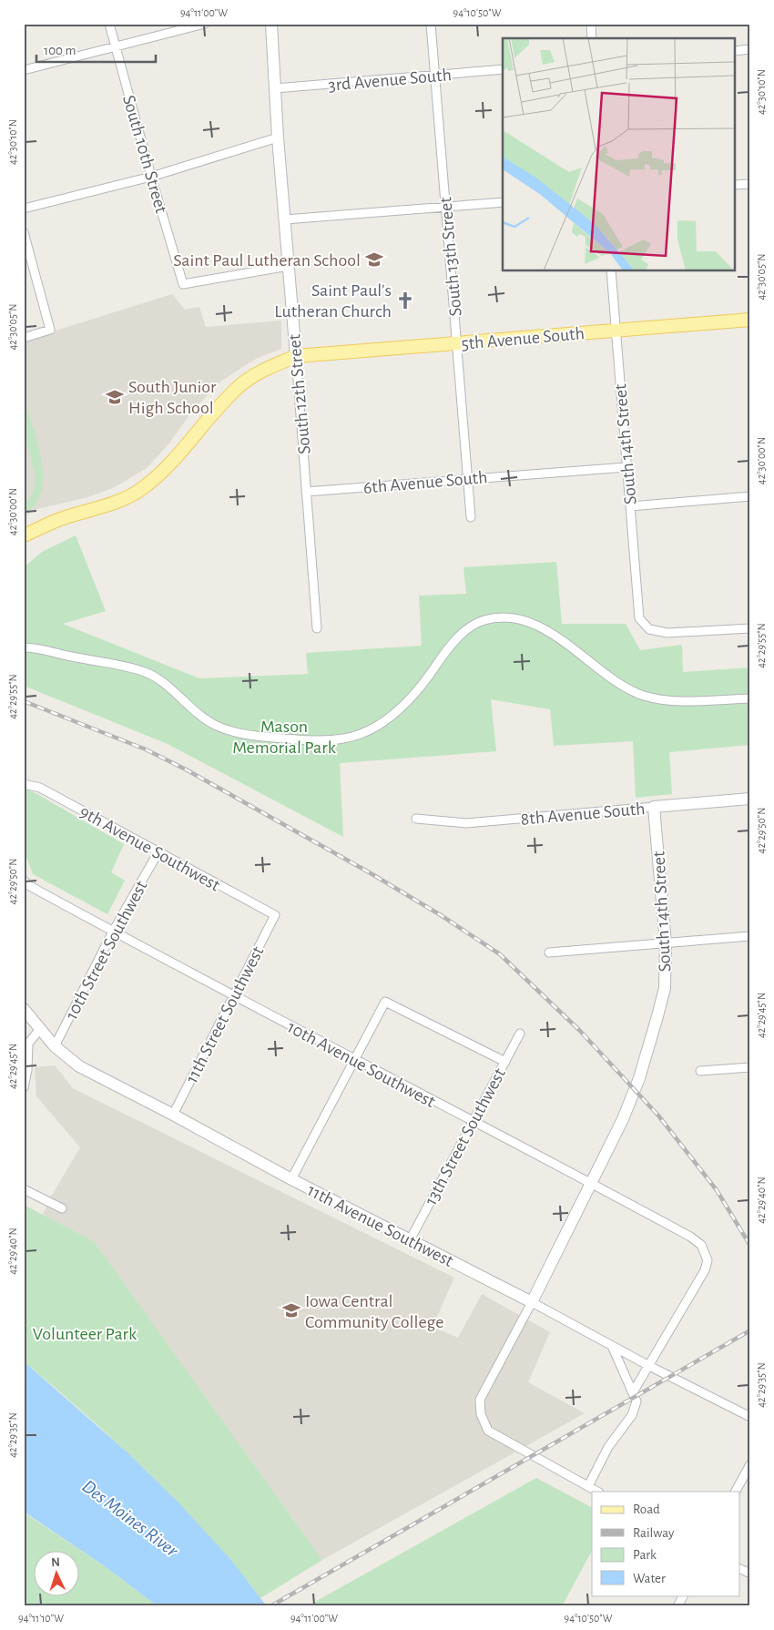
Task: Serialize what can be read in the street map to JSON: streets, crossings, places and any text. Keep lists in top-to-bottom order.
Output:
{
  "streets": {
    "main road": ["5th Avenue South"],
    "street": [
      "3rd Avenue South",
      "South 10th Street",
      "South 13th Street",
      "South 12th Street",
      "South 14th Street",
      "6th Avenue South",
      "8th Avenue South",
      "9th Avenue Southwest",
      "10th Street Southwest",
      "11th Street Southwest",
      "10th Avenue Southwest",
      "13th Street Southwest",
      "11th Avenue Southwest"
    ]
  },
  "crossings": [
    ["3rd Avenue South", "South 13th Street"],
    ["3rd Avenue South", "South 12th Street"],
    ["South 10th Street", "South 12th Street"],
    ["South 13th Street", "5th Avenue South"],
    ["South 13th Street", "6th Avenue South"],
    ["5th Avenue South", "South 12th Street"],
    ["5th Avenue South", "South 14th Street"],
    ["South 12th Street", "6th Avenue South"],
    ["South 14th Street", "6th Avenue South"],
    ["South 14th Street", "8th Avenue South"],
    ["South 14th Street", "10th Avenue Southwest"],
    ["South 14th Street", "11th Avenue Southwest"],
    ["9th Avenue Southwest", "10th Street Southwest"],
    ["9th Avenue Southwest", "11th Street Southwest"],
    ["10th Street Southwest", "10th Avenue Southwest"],
    ["10th Street Southwest", "11th Avenue Southwest"],
    ["11th Street Southwest", "10th Avenue Southwest"],
    ["11th Street Southwest", "11th Avenue Southwest"],
    ["10th Avenue Southwest", "13th Street Southwest"],
    ["10th Avenue Southwest", "11th Avenue Southwest"],
    ["13th Street Southwest", "11th Avenue Southwest"]
  ],
  "water": ["Des Moines River"],
  "parks": ["Mason Memorial Park", "Volunteer Park"],
  "places": {
    "school or university": ["Saint Paul Lutheran School", "South Junior High School", "Iowa Central Community College"],
    "church": ["Saint Paul's Lutheran Church"]
  },
  "legend": [
    "Road",
    "Railway",
    "Park",
    "Water"
  ],
  "scale_bar": "100 m",
  "north": "top",
  "coordinates": [
    "94°11'00\"W",
    "94°10'50\"W",
    "42°30'10\"N",
    "42°30'05\"N",
    "42°30'00\"N",
    "42°29'55\"N",
    "42°29'50\"N",
    "42°29'45\"N",
    "42°29'40\"N",
    "42°29'35\"N",
    "94°11'10\"W"
  ]
}
